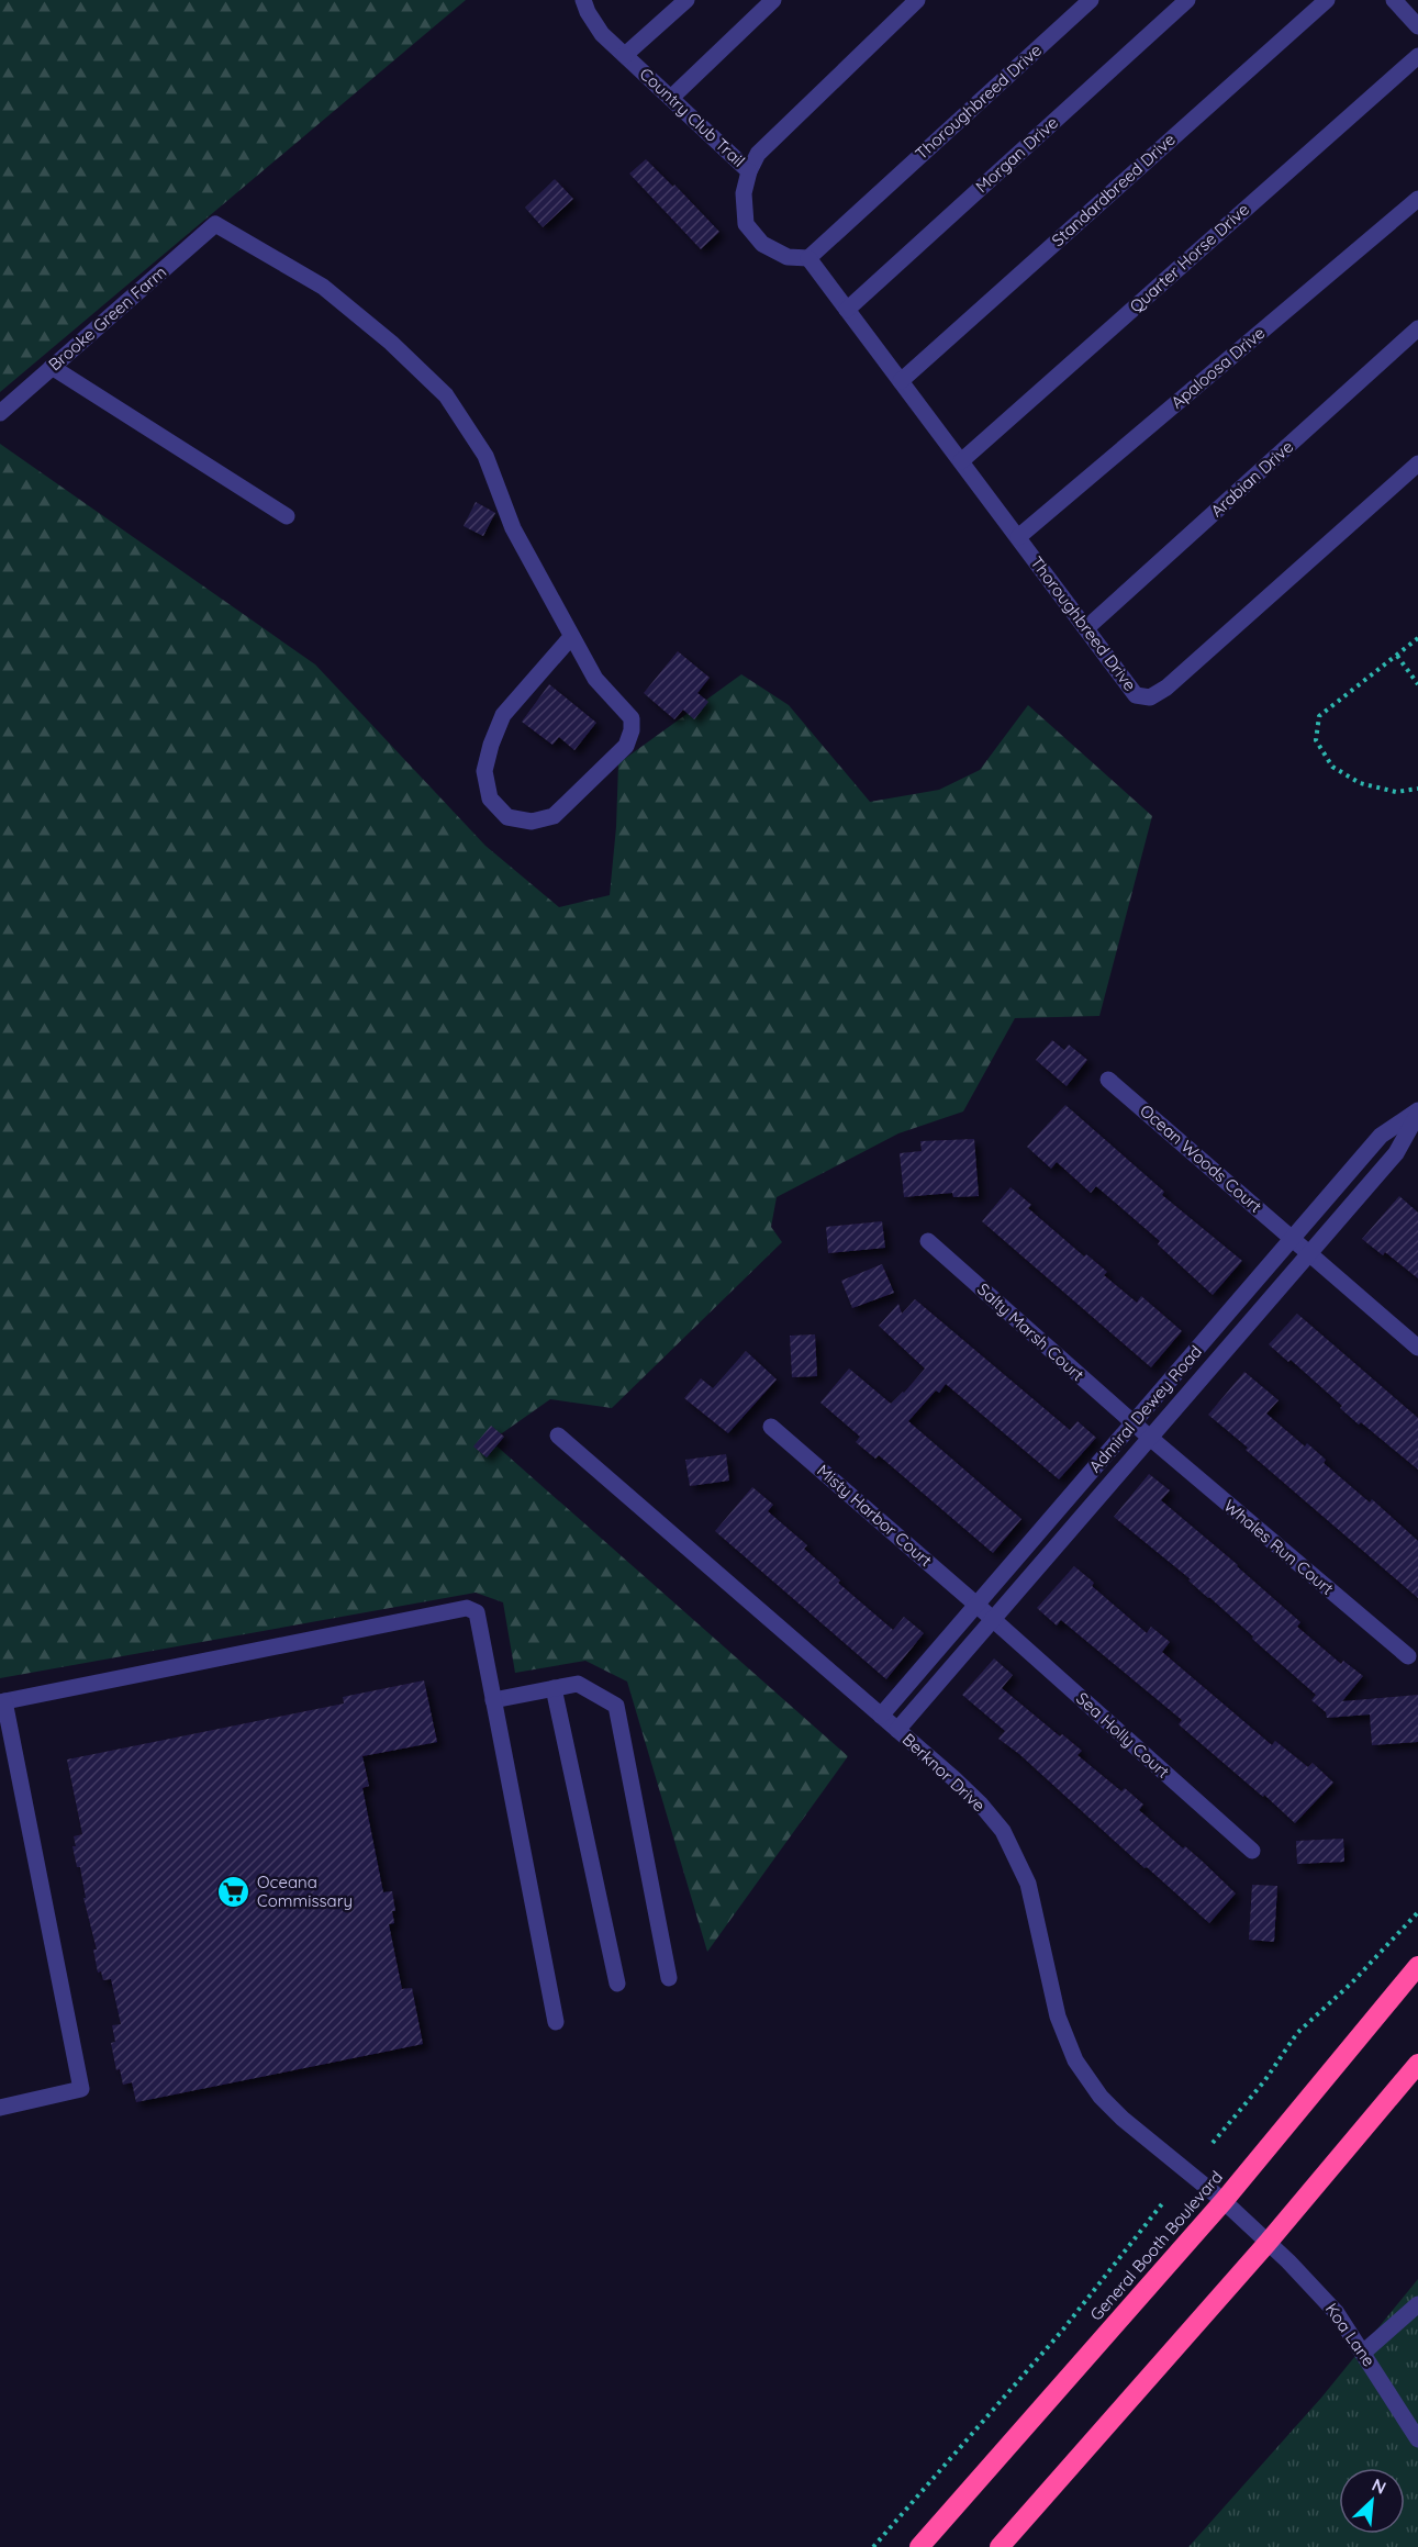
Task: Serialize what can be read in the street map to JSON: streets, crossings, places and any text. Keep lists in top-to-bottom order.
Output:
{
  "streets": {
    "highway": ["General Booth Boulevard"],
    "street": [
      "Thoroughbreed Drive",
      "Country Club Trail",
      "Morgan Drive",
      "Standardbreed Drive",
      "Quarter Horse Drive",
      "Brooke Green Farm",
      "Apaloosa Drive",
      "Arabian Drive",
      "Ocean Woods Court",
      "Salty Marsh Court",
      "Admiral Dewey Road",
      "Misty Harbor Court",
      "Whales Run Court",
      "Sea Holly Court",
      "Berknor Drive",
      "Koa Lane"
    ]
  },
  "crossings": [
    ["Thoroughbreed Drive", "Morgan Drive"],
    ["Thoroughbreed Drive", "Standardbreed Drive"],
    ["Thoroughbreed Drive", "Quarter Horse Drive"],
    ["Thoroughbreed Drive", "Apaloosa Drive"],
    ["Thoroughbreed Drive", "Arabian Drive"],
    ["Ocean Woods Court", "Admiral Dewey Road"],
    ["Salty Marsh Court", "Admiral Dewey Road"],
    ["Salty Marsh Court", "Whales Run Court"],
    ["Admiral Dewey Road", "Misty Harbor Court"],
    ["Admiral Dewey Road", "Whales Run Court"],
    ["Admiral Dewey Road", "Sea Holly Court"],
    ["Admiral Dewey Road", "Berknor Drive"],
    ["Misty Harbor Court", "Sea Holly Court"],
    ["Berknor Drive", "General Booth Boulevard"],
    ["Berknor Drive", "Koa Lane"]
  ],
  "places": {
    "supermarket": ["Oceana Commissary"]
  },
  "north": "top right"
}
